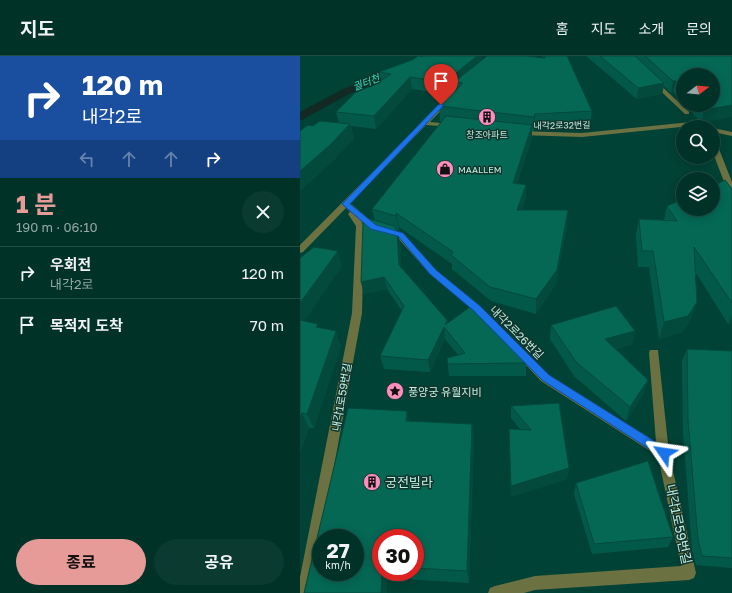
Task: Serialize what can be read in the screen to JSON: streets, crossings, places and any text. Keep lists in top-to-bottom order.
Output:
{
  "streets": {
    "street": ["내각2로32번길", "내각2로26번길", "내각1로59번길"]
  },
  "crossings": [
    ["내각2로26번길", "내각1로59번길"]
  ],
  "water": ["궐터천"],
  "places": {
    "building": ["창조아파트", "궁전빌라"],
    "shop": ["MAALLEM"],
    "place": ["풍양궁 유월지비"]
  },
  "north": "right",
  "page": {
    "header": "지도",
    "nav": [
      "홈",
      "지도",
      "소개",
      "문의"
    ],
    "turn": ["120 m", "내각2로"],
    "heading": ["1 분", "190 m · 06:10"],
    "list": [
      {
        "name": "우회전",
        "note": "내각2로",
        "value": "120 m"
      },
      {
        "name": "목적지 도착",
        "value": "70 m"
      }
    ],
    "speed": "27 km/h",
    "limit": "30",
    "buttons": ["종료", "공유"]
  }
}
